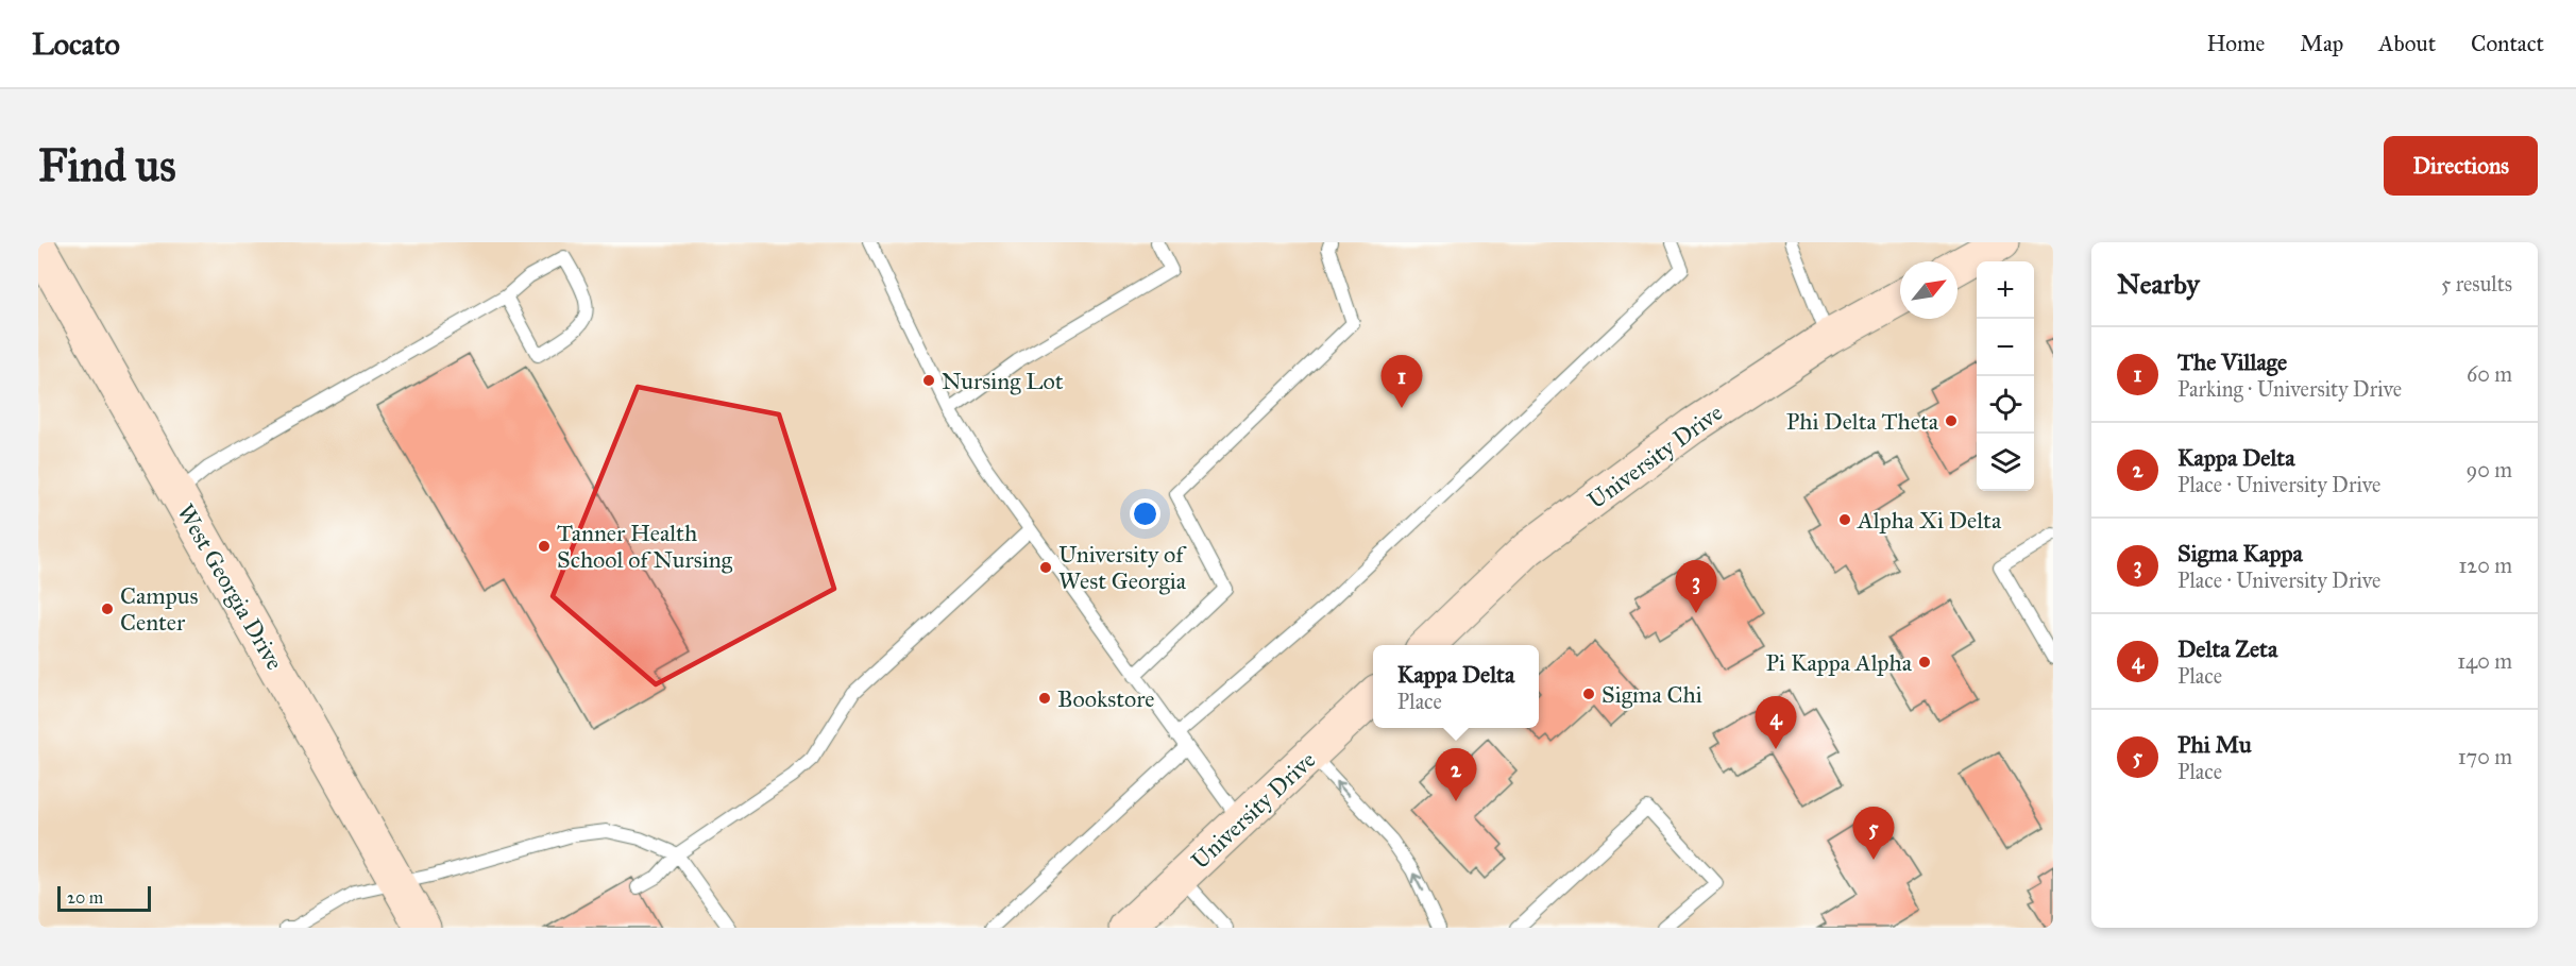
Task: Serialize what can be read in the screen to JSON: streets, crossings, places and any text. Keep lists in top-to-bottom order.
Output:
{
  "streets": {
    "street": ["University Drive", "West Georgia Drive"]
  },
  "places": [
    "Nursing Lot",
    "Phi Delta Theta",
    "Alpha Xi Delta",
    "Tanner Health School of Nursing",
    "University of West Georgia",
    "Campus Center",
    "Pi Kappa Alpha",
    "Sigma Chi",
    "Bookstore"
  ],
  "scale_bar": "20 m",
  "north": "top right",
  "page": {
    "header": "Locato",
    "nav": [
      "Home",
      "Map",
      "About",
      "Contact"
    ],
    "buttons": "Directions",
    "title": "Find us",
    "heading": ["Nearby", "5 results"],
    "map_buttons": ["+", "−"],
    "list": [
      {
        "mark": "1",
        "name": "The Village",
        "note": "Parking · University Drive",
        "value": "60 m"
      },
      {
        "mark": "2",
        "name": "Kappa Delta",
        "note": "Place · University Drive",
        "value": "90 m"
      },
      {
        "mark": "3",
        "name": "Sigma Kappa",
        "note": "Place · University Drive",
        "value": "120 m"
      },
      {
        "mark": "4",
        "name": "Delta Zeta",
        "note": "Place",
        "value": "140 m"
      },
      {
        "mark": "5",
        "name": "Phi Mu",
        "note": "Place",
        "value": "170 m"
      }
    ],
    "pins": [
      "1",
      "3",
      "4",
      "2",
      "5"
    ],
    "popup": ["Kappa Delta", "Place"],
    "scale": "20 m"
  }
}
